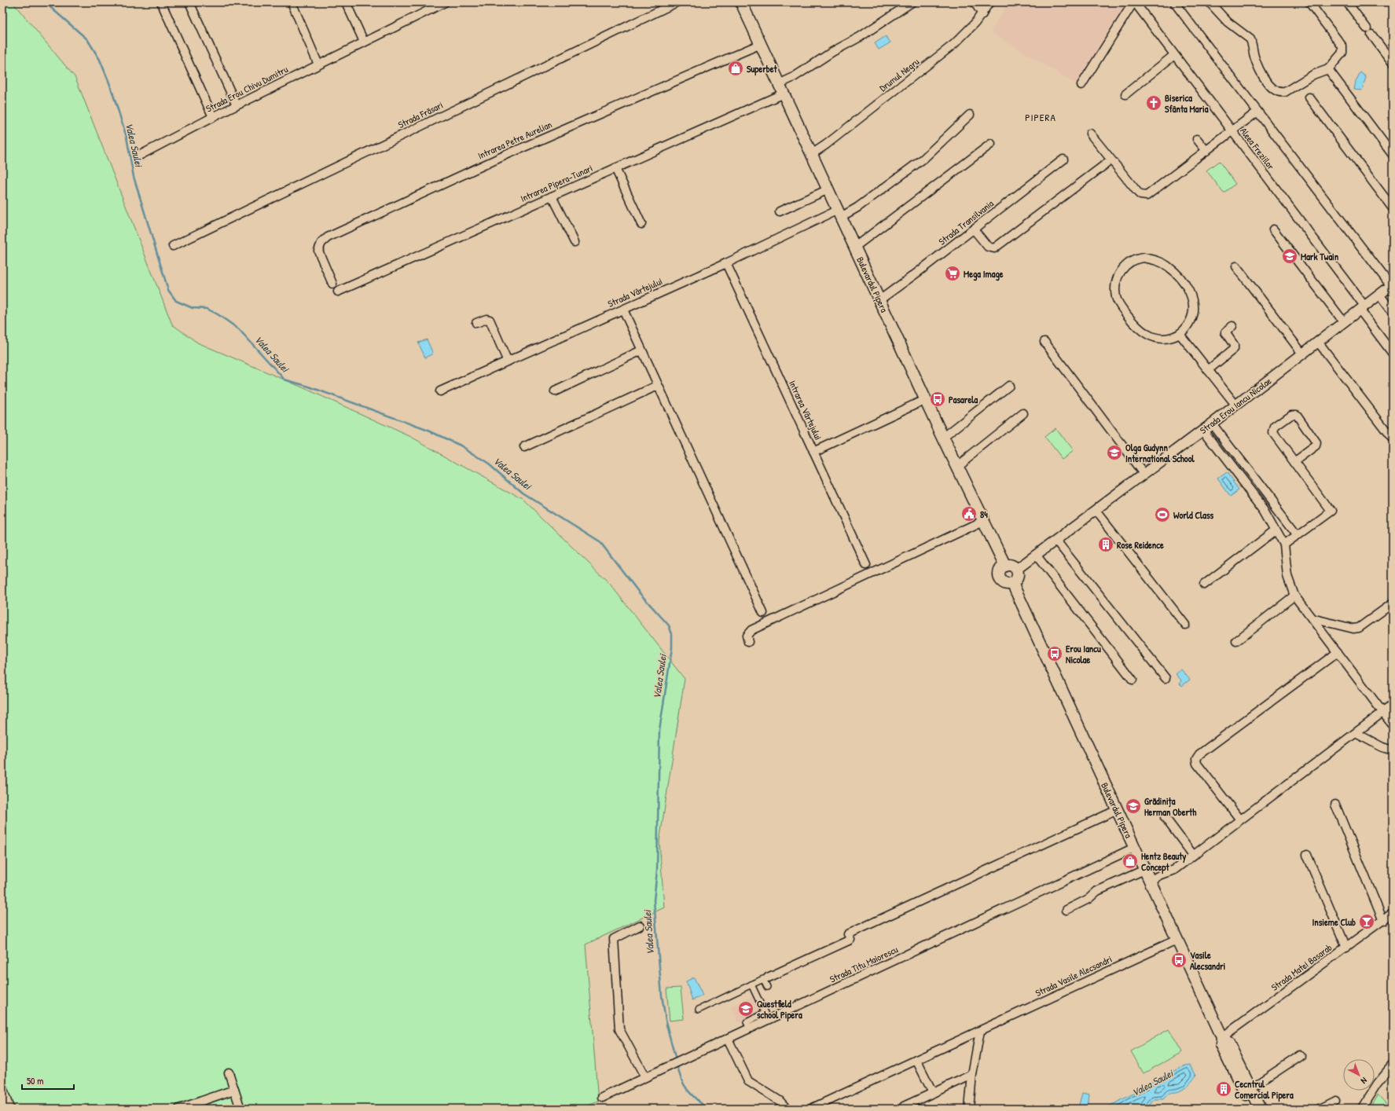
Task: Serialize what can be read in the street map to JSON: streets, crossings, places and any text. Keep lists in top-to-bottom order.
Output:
{
  "streets": {
    "main road": ["Bulevardul Pipera"],
    "street": [
      "Drumul Negru",
      "Strada Erou Chivu Dumitru",
      "Strada Frăsari",
      "Intrarea Petre Aurelian",
      "Aleea Freziilor",
      "Intrarea Pipera-Tunari",
      "Strada Transilvania",
      "Strada Vârtejului",
      "Strada Erou Iancu Nicolae",
      "Intrarea Vârtejului",
      "Strada Titu Maiorescu",
      "Strada Matei Basarab",
      "Strada Vasile Alecsandri"
    ]
  },
  "crossings": [
    ["Drumul Negru", "Bulevardul Pipera"],
    ["Intrarea Petre Aurelian", "Bulevardul Pipera"],
    ["Aleea Freziilor", "Strada Erou Iancu Nicolae"],
    ["Intrarea Pipera-Tunari", "Bulevardul Pipera"],
    ["Strada Transilvania", "Bulevardul Pipera"],
    ["Bulevardul Pipera", "Strada Vârtejului"],
    ["Bulevardul Pipera", "Strada Erou Iancu Nicolae"],
    ["Bulevardul Pipera", "Strada Titu Maiorescu"],
    ["Bulevardul Pipera", "Strada Matei Basarab"],
    ["Bulevardul Pipera", "Strada Vasile Alecsandri"],
    ["Strada Vârtejului", "Intrarea Vârtejului"]
  ],
  "districts": ["PIPERA"],
  "water": ["Valea Saulei"],
  "places": {
    "shop": ["Superbet", "Hentz Beauty Concept"],
    "church": ["Biserica Sfânta Maria"],
    "school or university": [
      "Mark Twain",
      "Olga Gudynn International School",
      "Grădinița Herman Oberth",
      "Questfield school Pipera"
    ],
    "supermarket": ["Mega Image"],
    "bus stop": ["Pasarela", "Erou Iancu Nicolae", "Vasile Alecsandri"],
    "public building": ["84"],
    "sports": ["World Class"],
    "building": ["Rose Reidence", "Cecntrul Comercial Pipera"],
    "bar": ["Insieme Club"]
  },
  "scale_bar": "50 m",
  "north": "bottom right"
}
